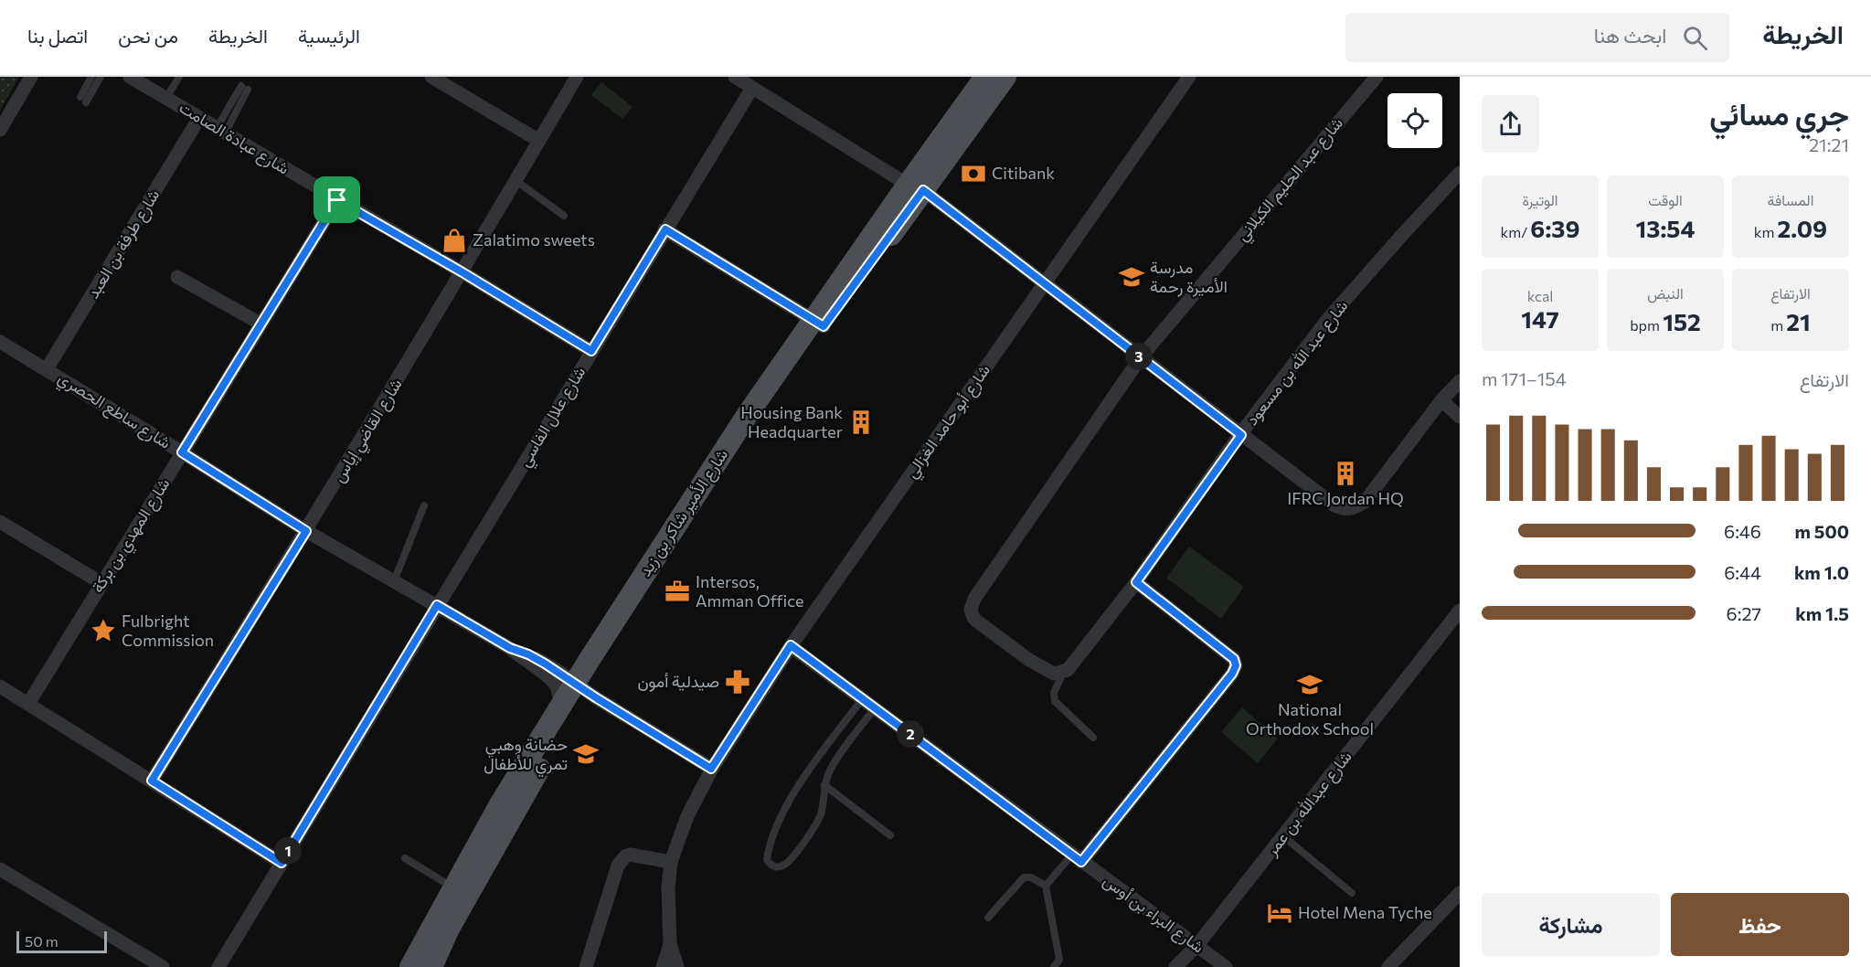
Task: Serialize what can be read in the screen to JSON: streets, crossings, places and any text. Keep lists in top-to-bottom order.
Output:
{
  "streets": {
    "main road": ["شارع الأمير شاكر بن زيد"],
    "street": [
      "شارع عبادة الصامت",
      "شارع عبد الحليم الكيلاني",
      "شارع طرفة بن العبد",
      "شارع عبد الله بن مسعود",
      "شارع ساطع الحصري",
      "شارع علال الفاسي",
      "شارع أبو حامد الغزالي",
      "شارع القاضي إياس",
      "شارع المهدي بن بركة",
      "شارع عبدالله بن عمر",
      "شارع البراء بن أوس"
    ]
  },
  "crossings": [
    ["شارع عبادة الصامت", "شارع طرفة بن العبد"],
    ["شارع عبادة الصامت", "شارع علال الفاسي"],
    ["شارع عبادة الصامت", "شارع القاضي إياس"],
    ["شارع عبادة الصامت", "شارع المهدي بن بركة"],
    ["شارع طرفة بن العبد", "شارع ساطع الحصري"],
    ["شارع ساطع الحصري", "شارع علال الفاسي"],
    ["شارع ساطع الحصري", "شارع أبو حامد الغزالي"],
    ["شارع ساطع الحصري", "شارع القاضي إياس"],
    ["شارع ساطع الحصري", "شارع الأمير شاكر بن زيد"],
    ["شارع ساطع الحصري", "شارع المهدي بن بركة"],
    ["شارع أبو حامد الغزالي", "شارع البراء بن أوس"],
    ["شارع عبدالله بن عمر", "شارع البراء بن أوس"]
  ],
  "places": {
    "bank": ["Citibank"],
    "shop": ["Zalatimo sweets"],
    "school or university": ["مدرسة الأميرة رحمة", "National Orthodox School", "حضانة وهبي تمري للأطفال"],
    "building": ["Housing Bank Headquarter", "IFRC Jordan HQ"],
    "office": ["Intersos, Amman Office"],
    "place": ["Fulbright Commission"],
    "pharmacy": ["صيدلية أمون"],
    "hotel": ["Hotel Mena Tyche"]
  },
  "scale_bar": "50 m",
  "page": {
    "header": "الخريطة",
    "search": "ابحث هنا",
    "nav": [
      "الرئيسية",
      "الخريطة",
      "من نحن",
      "اتصل بنا"
    ],
    "heading": ["جري مسائي", "21:21"],
    "stats": [
      ["المسافة", "2.09 km"],
      ["الوقت", "13:54"],
      ["الوتيرة", "6:39 /km"],
      ["الارتفاع", "21 m"],
      ["النبض", "152 bpm"],
      ["kcal", "147"]
    ],
    "pins": ["3", "2", "1"],
    "chart": ["الارتفاع", "154–171 m"],
    "list": [
      {
        "name": "500 m",
        "note": "6:46"
      },
      {
        "name": "1.0 km",
        "note": "6:44"
      },
      {
        "name": "1.5 km",
        "note": "6:27"
      }
    ],
    "buttons": ["حفظ", "مشاركة"],
    "scale": "50 m"
  }
}
